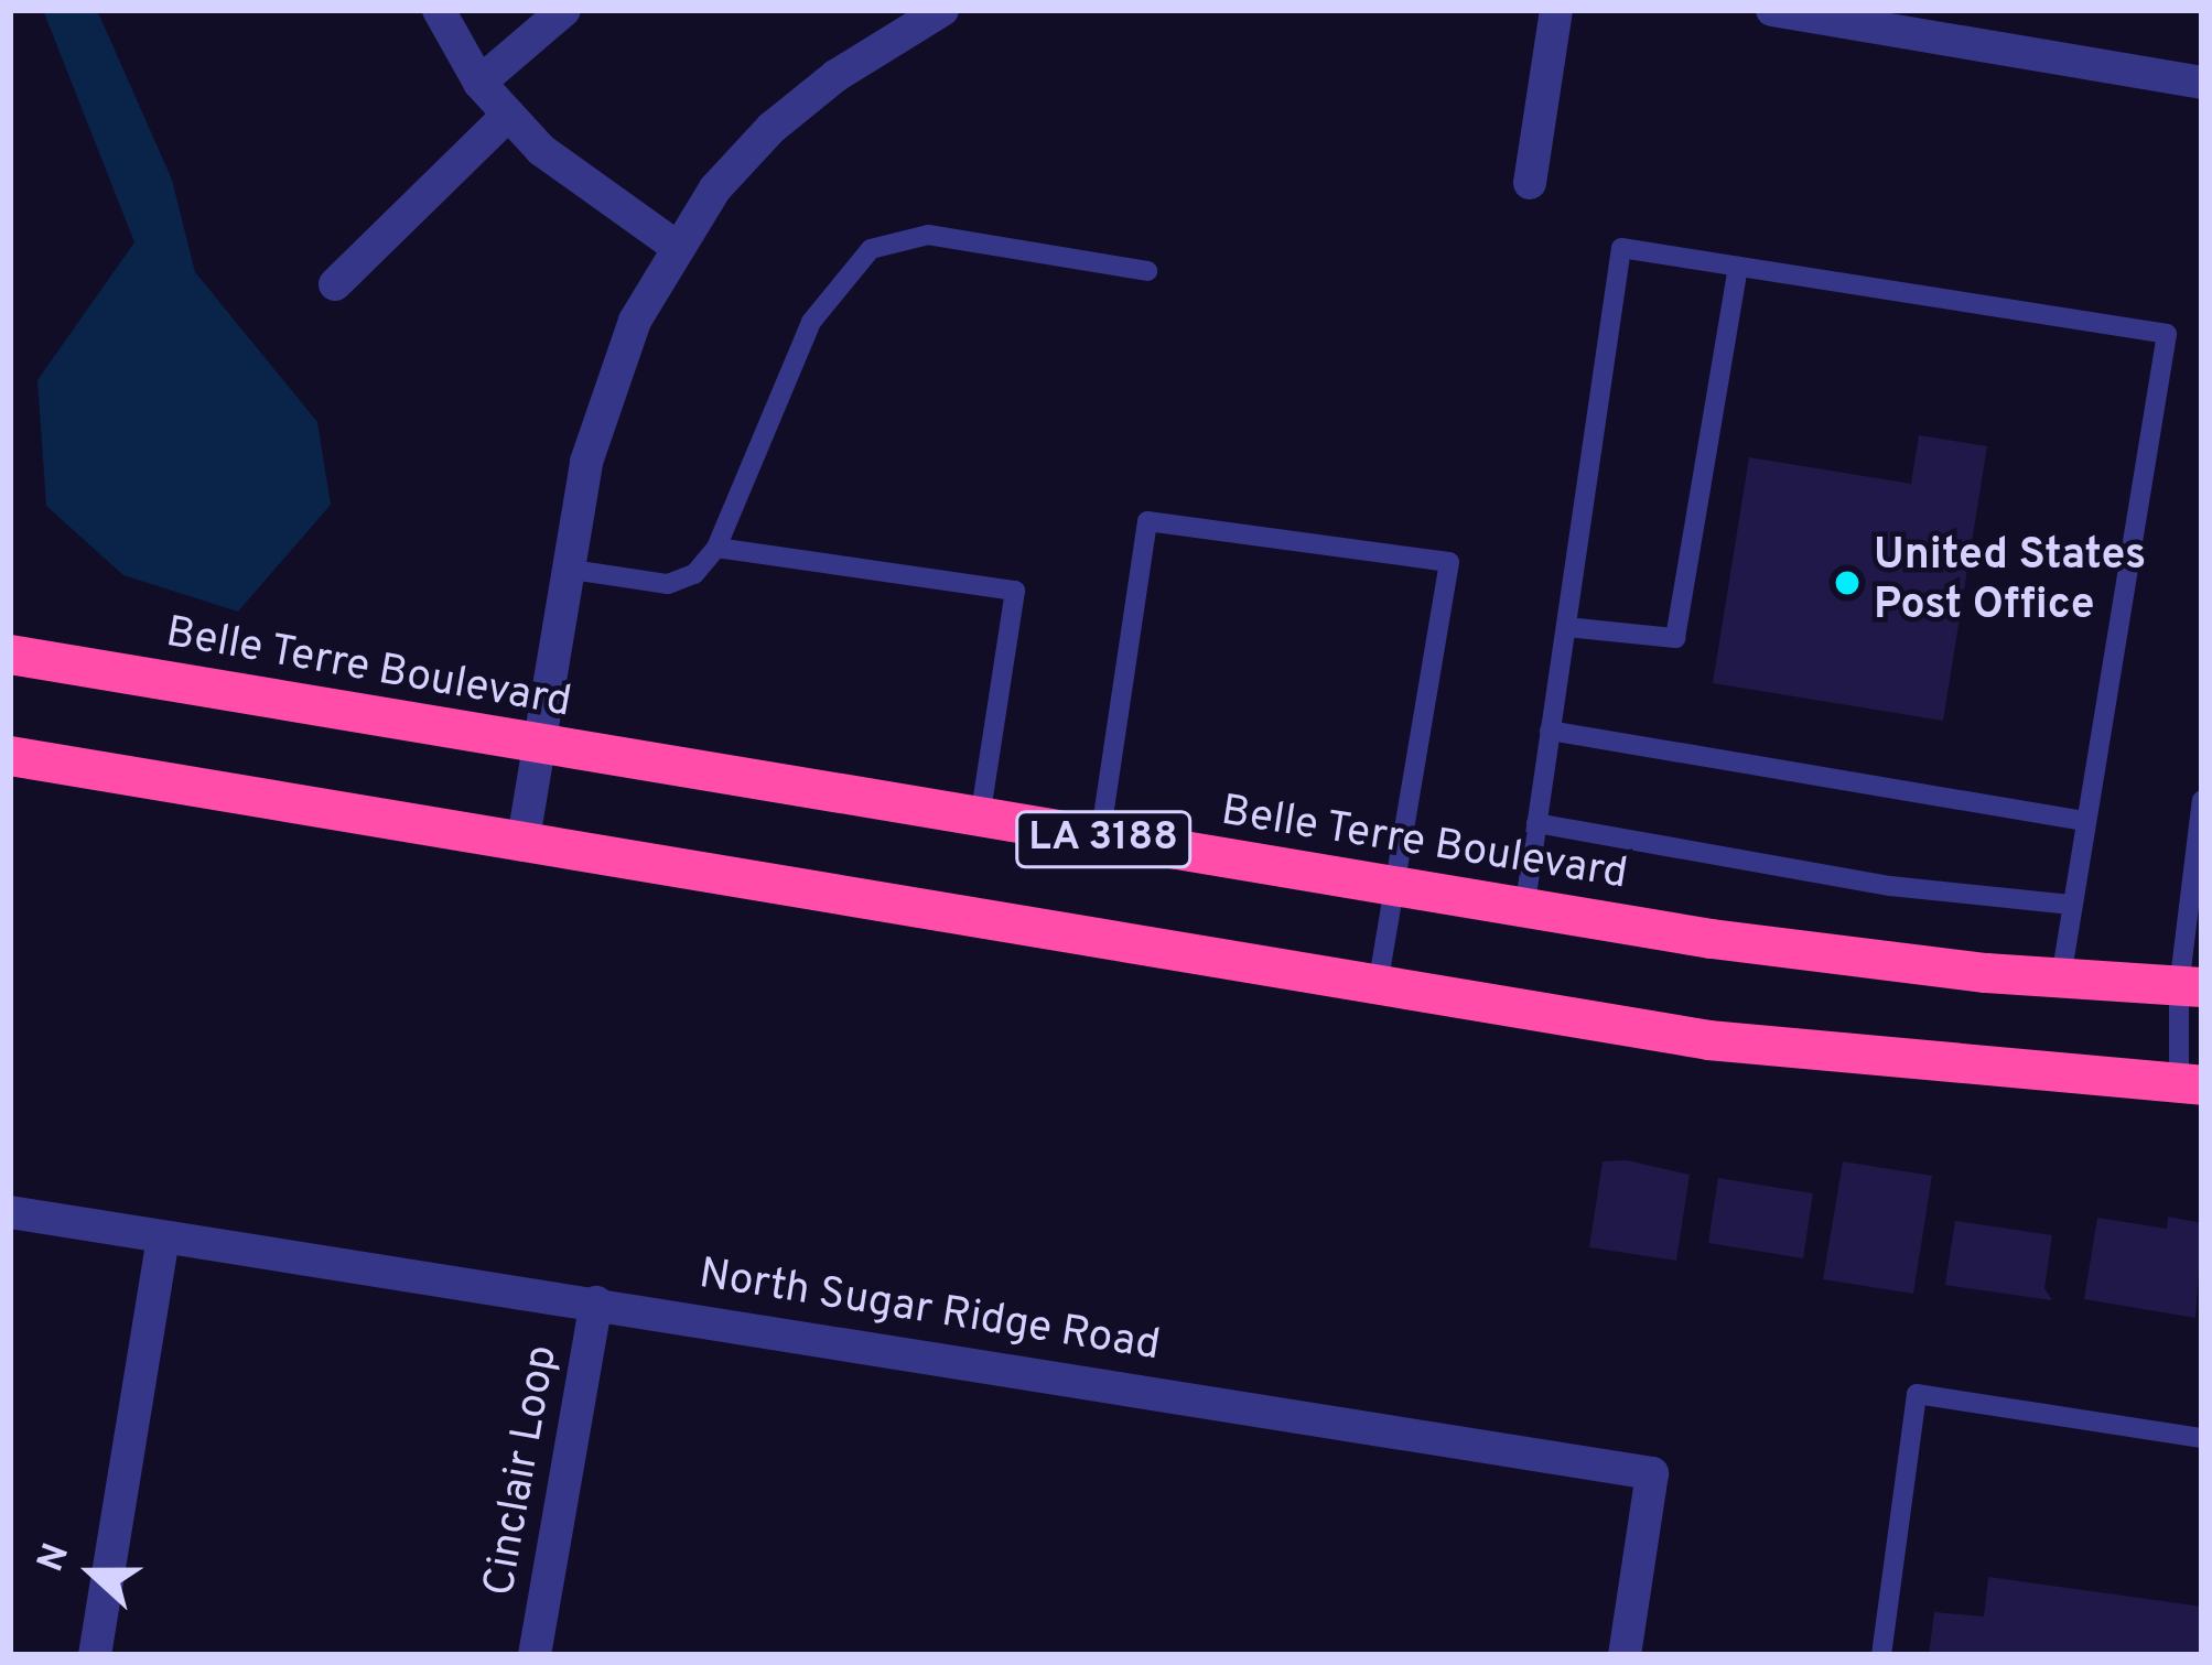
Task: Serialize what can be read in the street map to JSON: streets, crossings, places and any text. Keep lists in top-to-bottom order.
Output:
{
  "streets": {
    "highway": ["Belle Terre Boulevard", "LA 3188"],
    "street": ["North Sugar Ridge Road", "Cinclair Loop"]
  },
  "crossings": [
    ["North Sugar Ridge Road", "Cinclair Loop"]
  ],
  "places": ["United States Post Office"],
  "north": "left"
}
